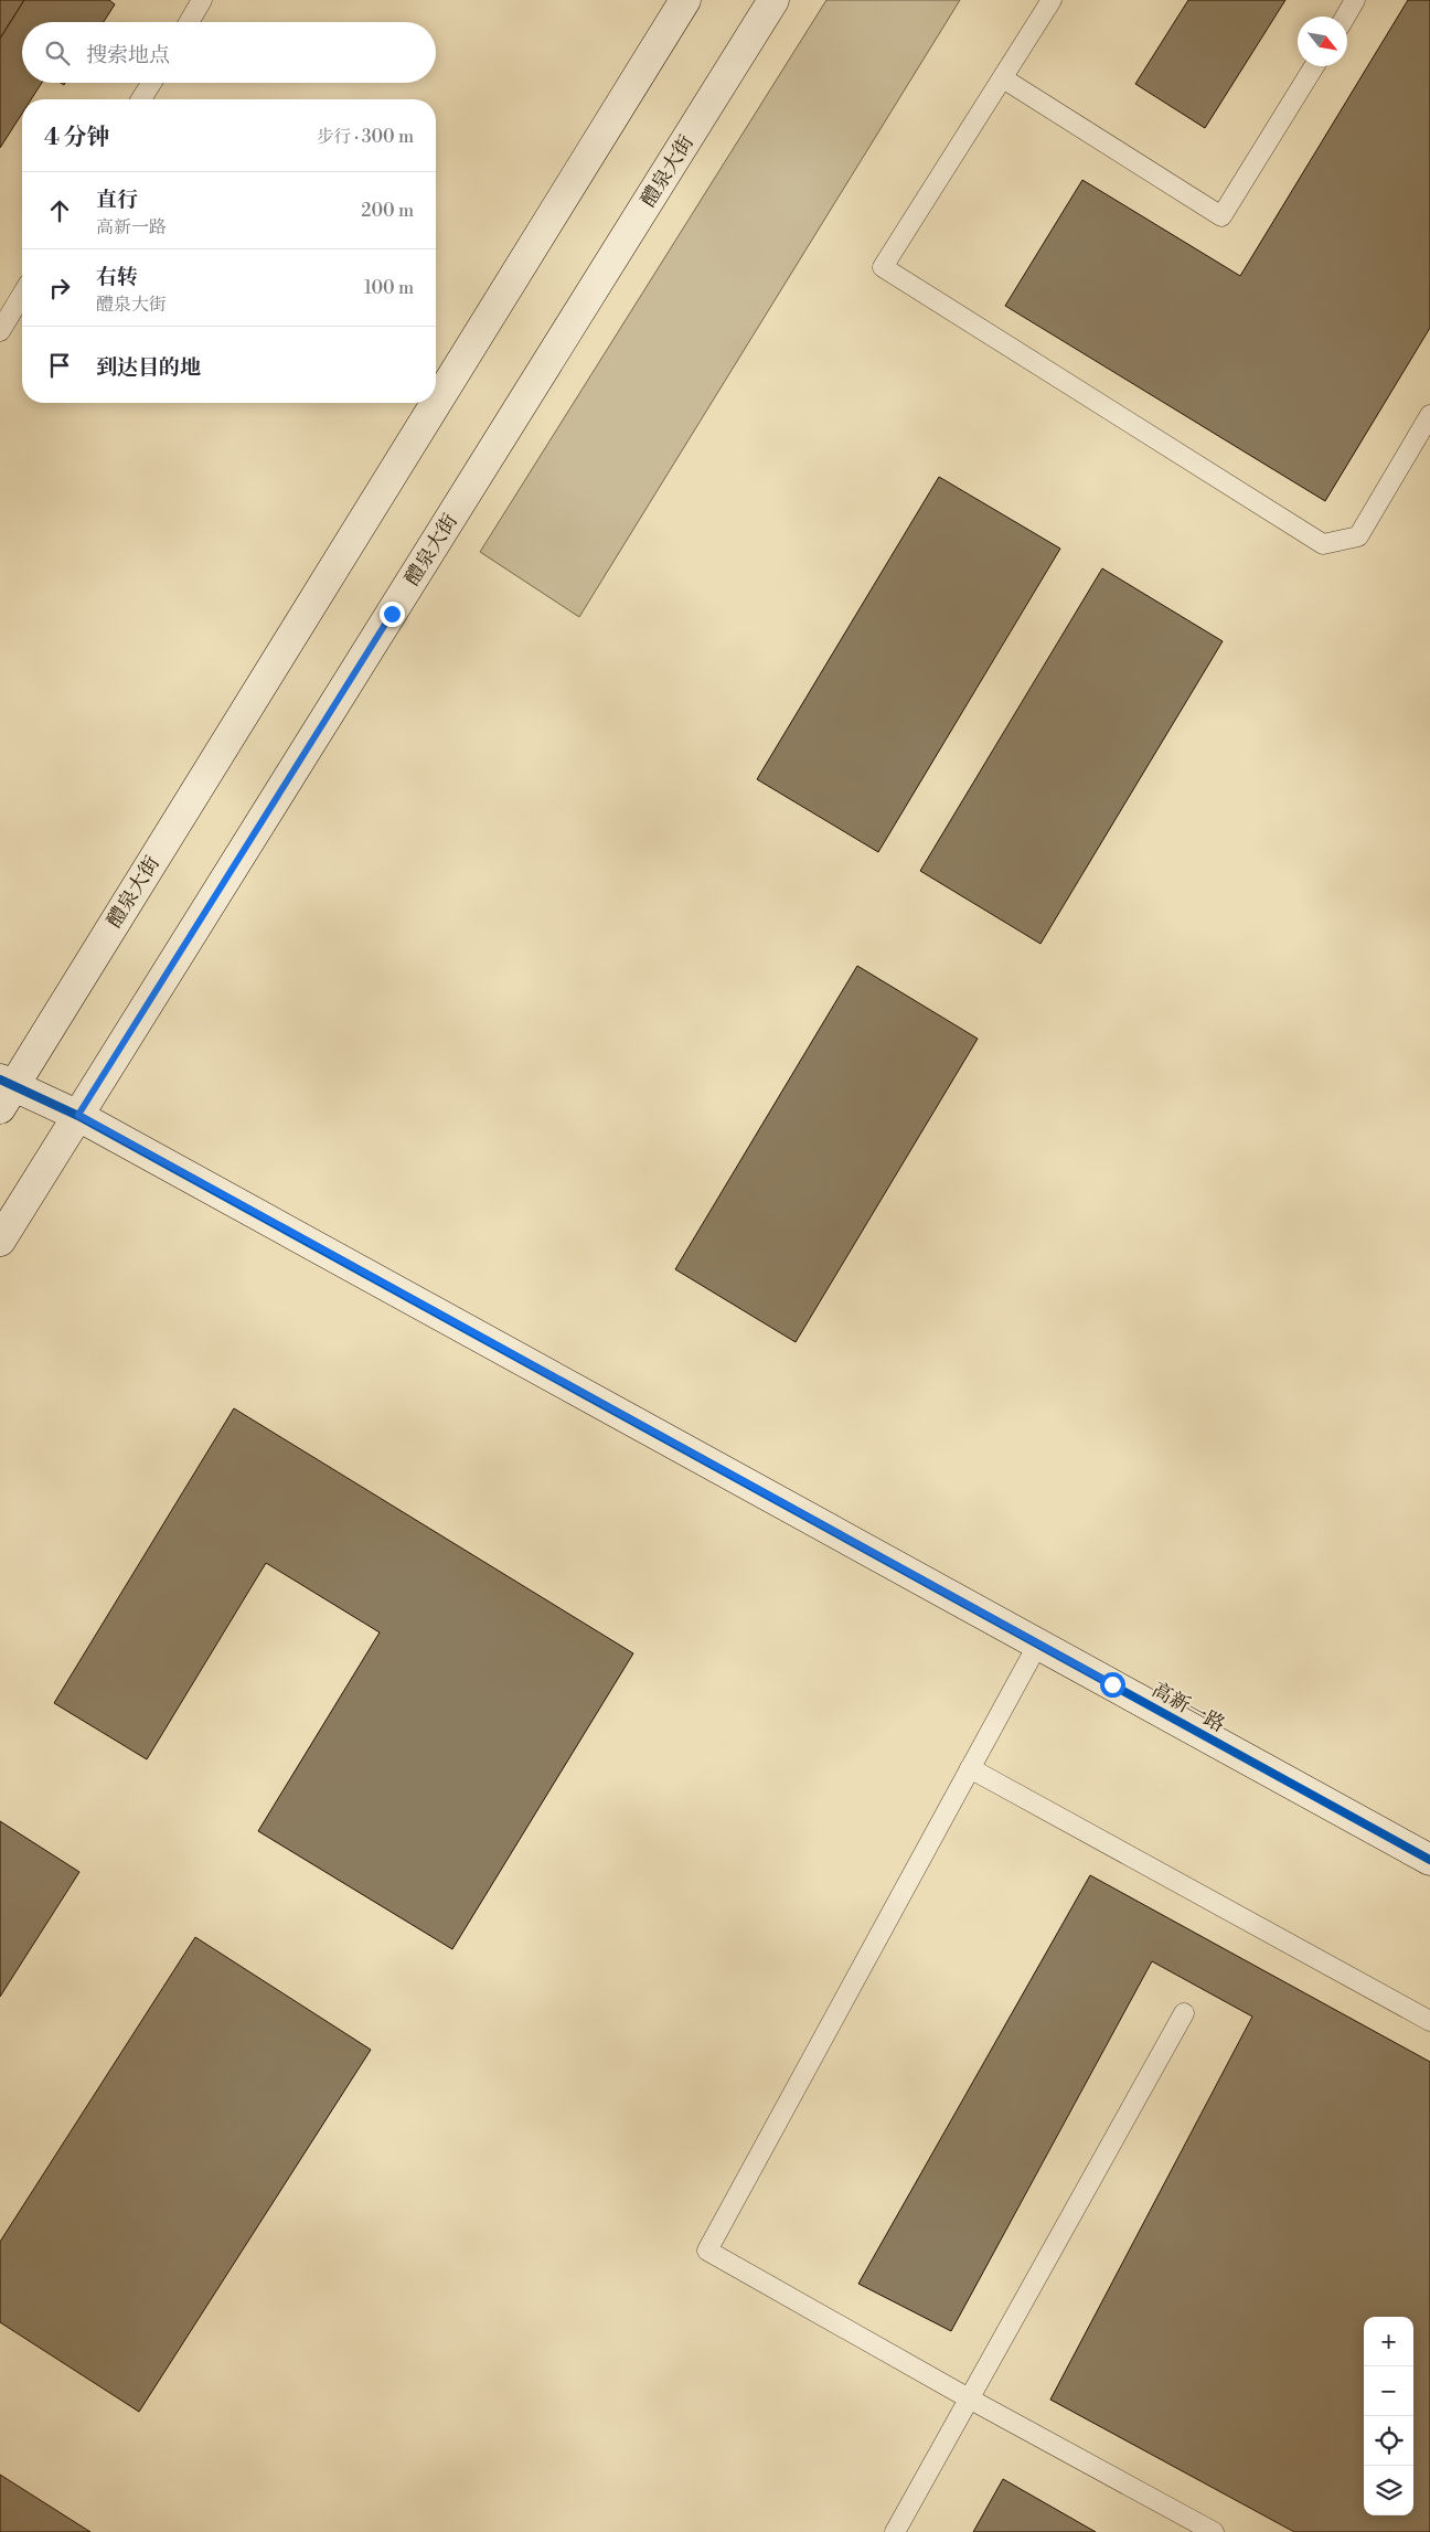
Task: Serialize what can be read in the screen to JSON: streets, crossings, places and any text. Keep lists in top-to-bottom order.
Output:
{
  "streets": {
    "main road": ["醴泉大街", "高新一路"]
  },
  "crossings": [
    ["醴泉大街", "高新一路"]
  ],
  "north": "bottom right",
  "page": {
    "search": "搜索地点",
    "heading": ["4 分钟", "步行 · 300 m"],
    "list": [
      ["直行", "高新一路", "200 m"],
      ["右转", "醴泉大街", "100 m"],
      "到达目的地"
    ],
    "map_buttons": ["+", "−"]
  }
}
